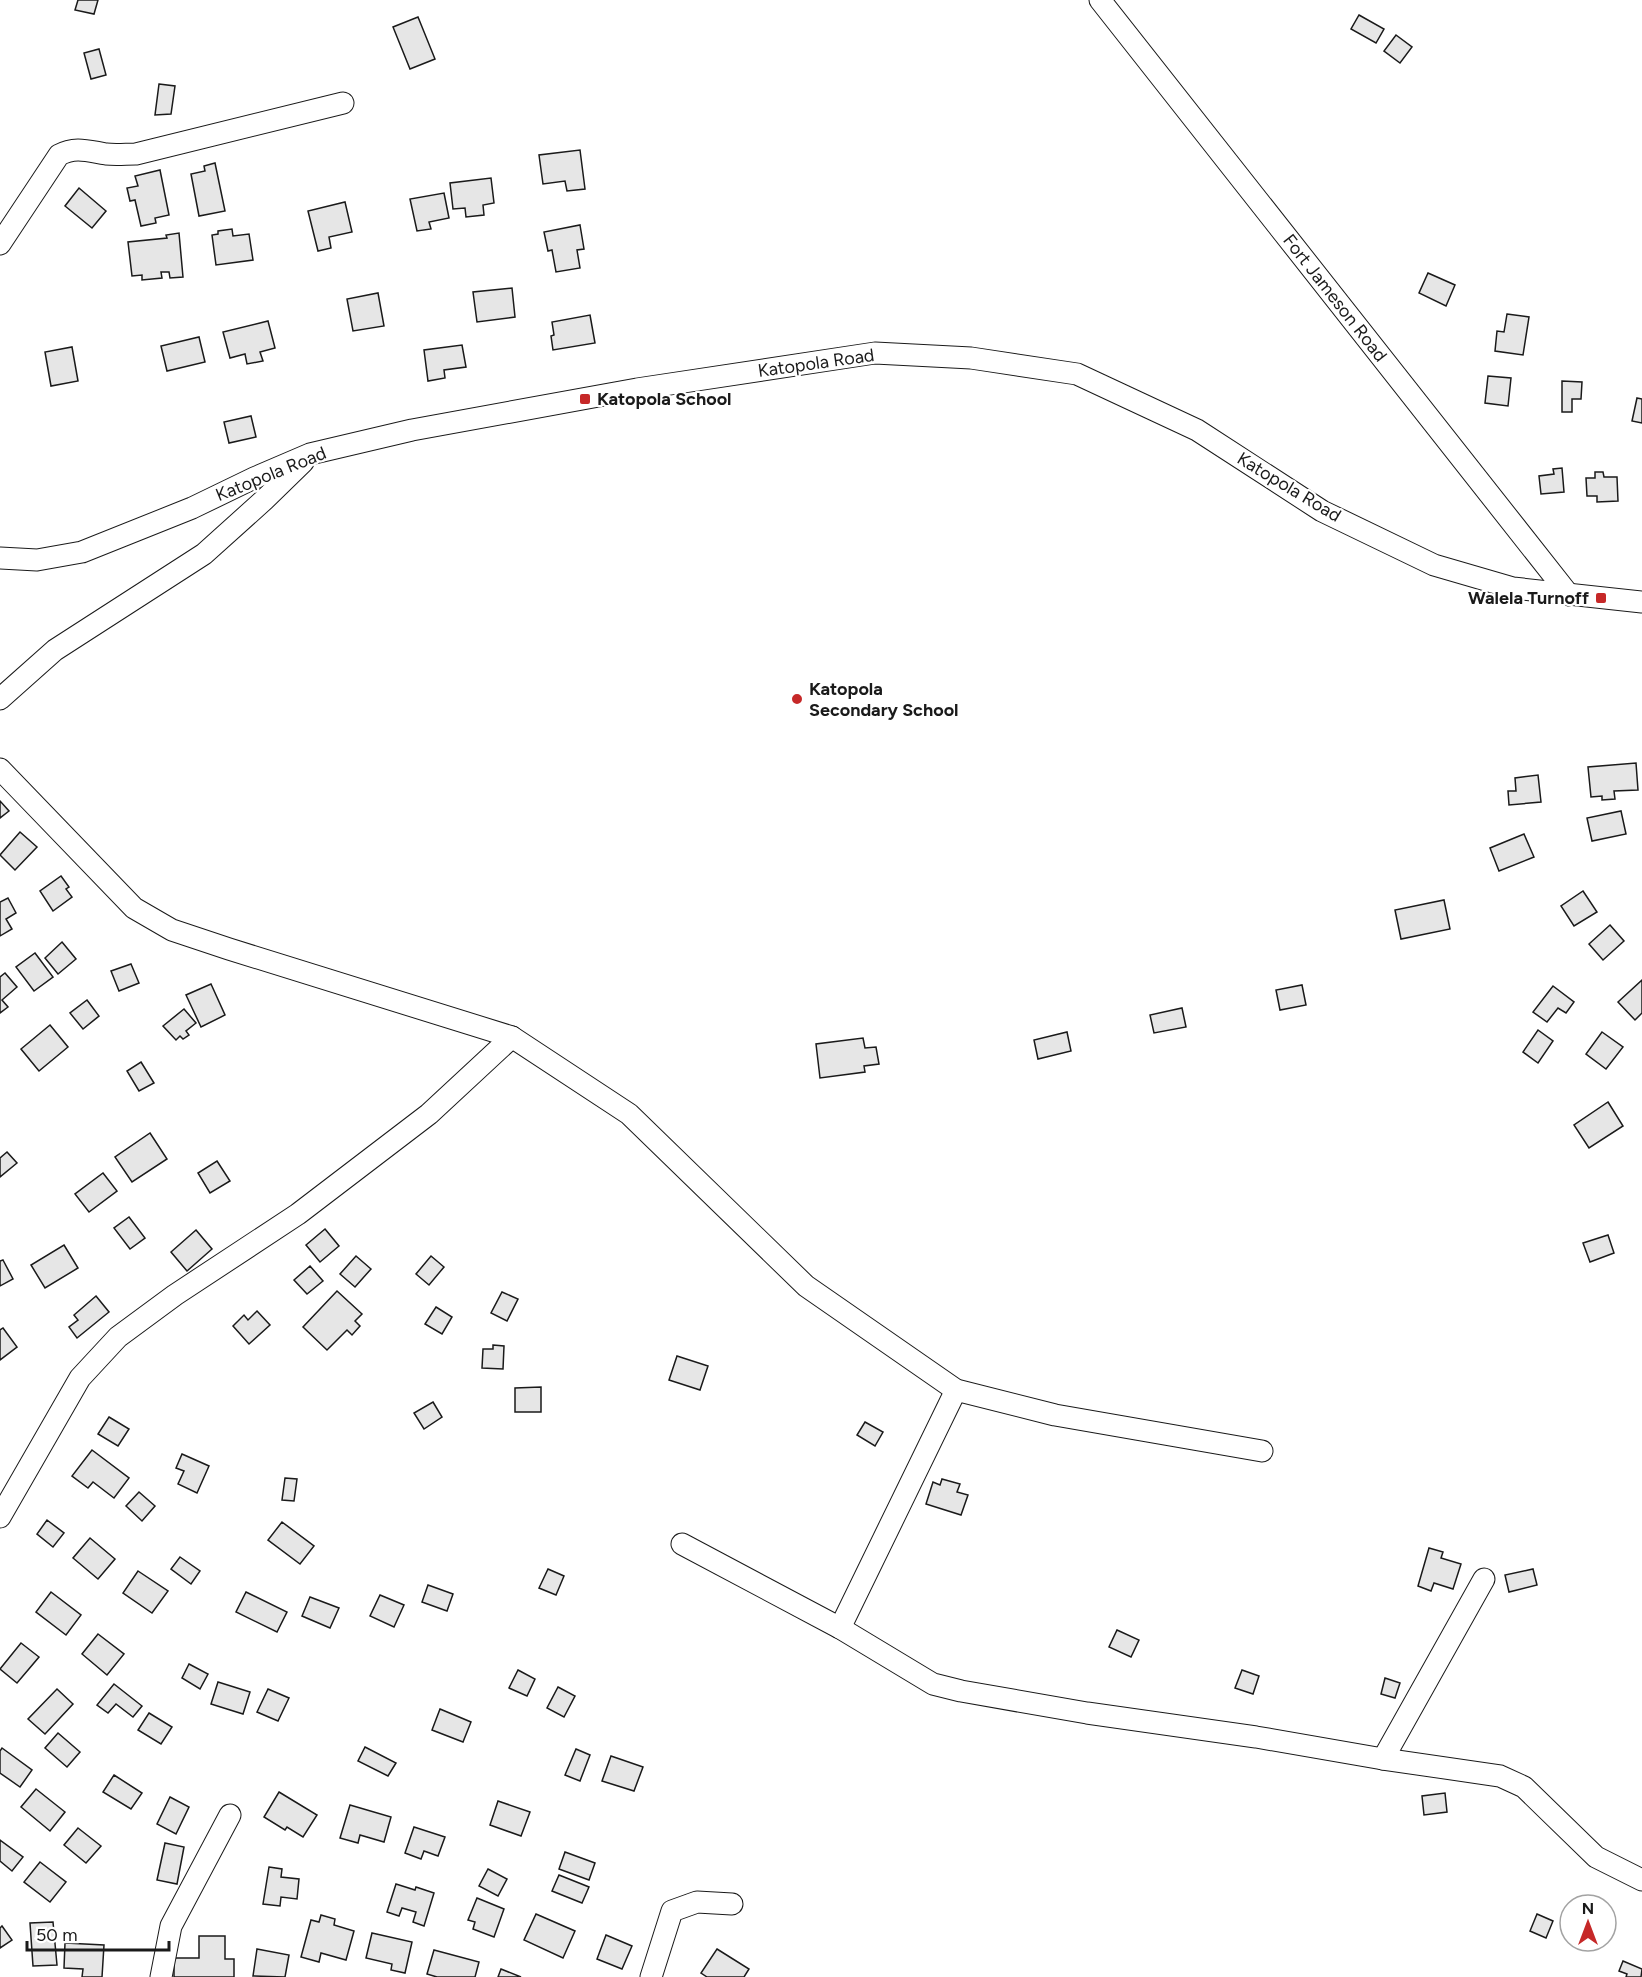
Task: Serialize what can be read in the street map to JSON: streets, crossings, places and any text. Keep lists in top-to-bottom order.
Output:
{
  "streets": {
    "street": ["Fort Jameson Road", "Katopola Road"]
  },
  "crossings": [
    ["Fort Jameson Road", "Katopola Road"]
  ],
  "places": {
    "transit": ["Katopola School", "Walela Turnoff"],
    "other": ["Katopola Secondary School"]
  },
  "scale_bar": "50 m",
  "north": "top"
}
